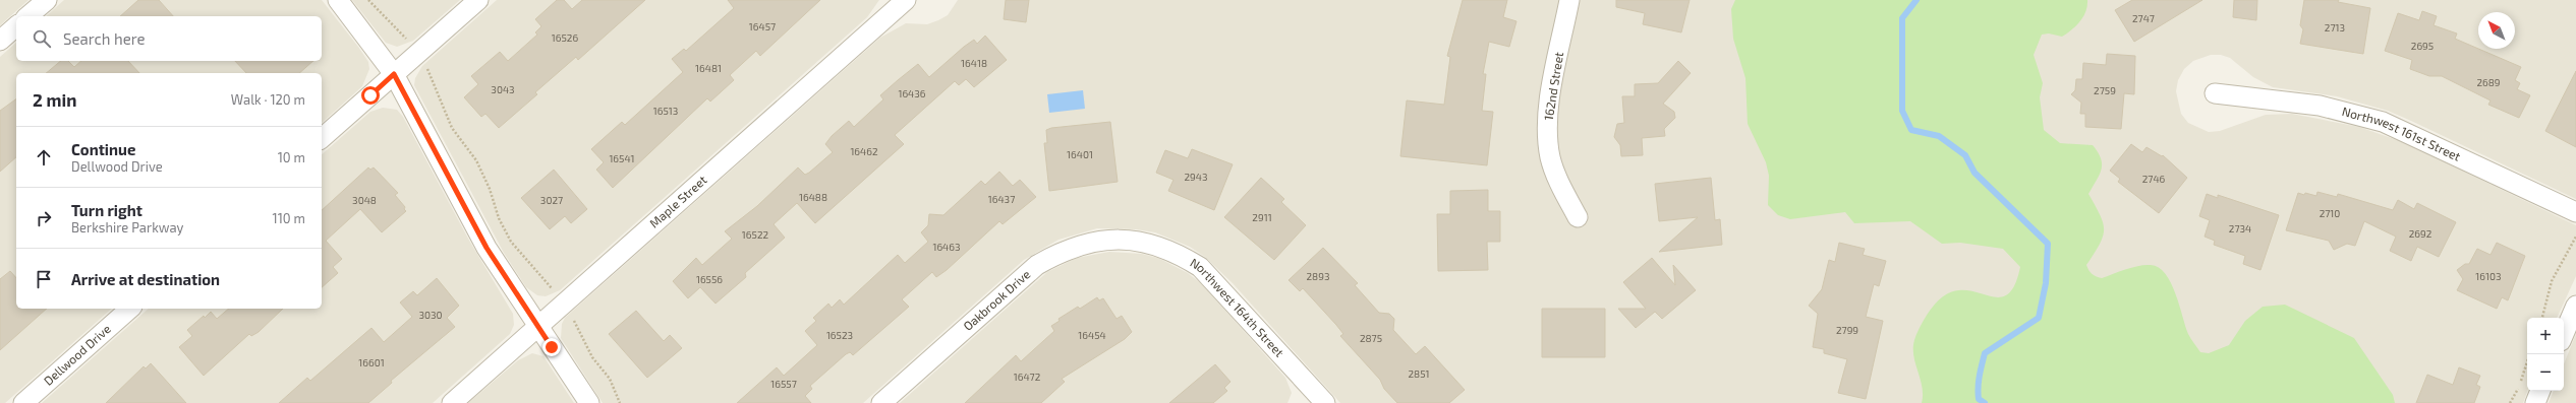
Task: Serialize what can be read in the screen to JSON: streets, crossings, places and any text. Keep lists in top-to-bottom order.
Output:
{
  "streets": {
    "street": [
      "162nd Street",
      "Northwest 161st Street",
      "Maple Street",
      "Oakbrook Drive",
      "Northwest 164th Street",
      "Dellwood Drive"
    ]
  },
  "crossings": [
    ["Oakbrook Drive", "Northwest 164th Street"]
  ],
  "house_numbers": [
    "2747",
    "16457",
    "2713",
    "16526",
    "2695",
    "16418",
    "16481",
    "2689",
    "3043",
    "2759",
    "16436",
    "16513",
    "16462",
    "16401",
    "16541",
    "2943",
    "2746",
    "16488",
    "16437",
    "3048",
    "3027",
    "2710",
    "2911",
    "2734",
    "2692",
    "16522",
    "16463",
    "2893",
    "16103",
    "16556",
    "3030",
    "2799",
    "16523",
    "16454",
    "2875",
    "16601",
    "2851",
    "16472",
    "16557"
  ],
  "north": "top left",
  "page": {
    "search": "Search here",
    "heading": ["2 min", "Walk · 120 m"],
    "list": [
      ["Continue", "Dellwood Drive", "10 m"],
      ["Turn right", "Berkshire Parkway", "110 m"],
      "Arrive at destination"
    ],
    "map_buttons": ["+", "−"]
  }
}
